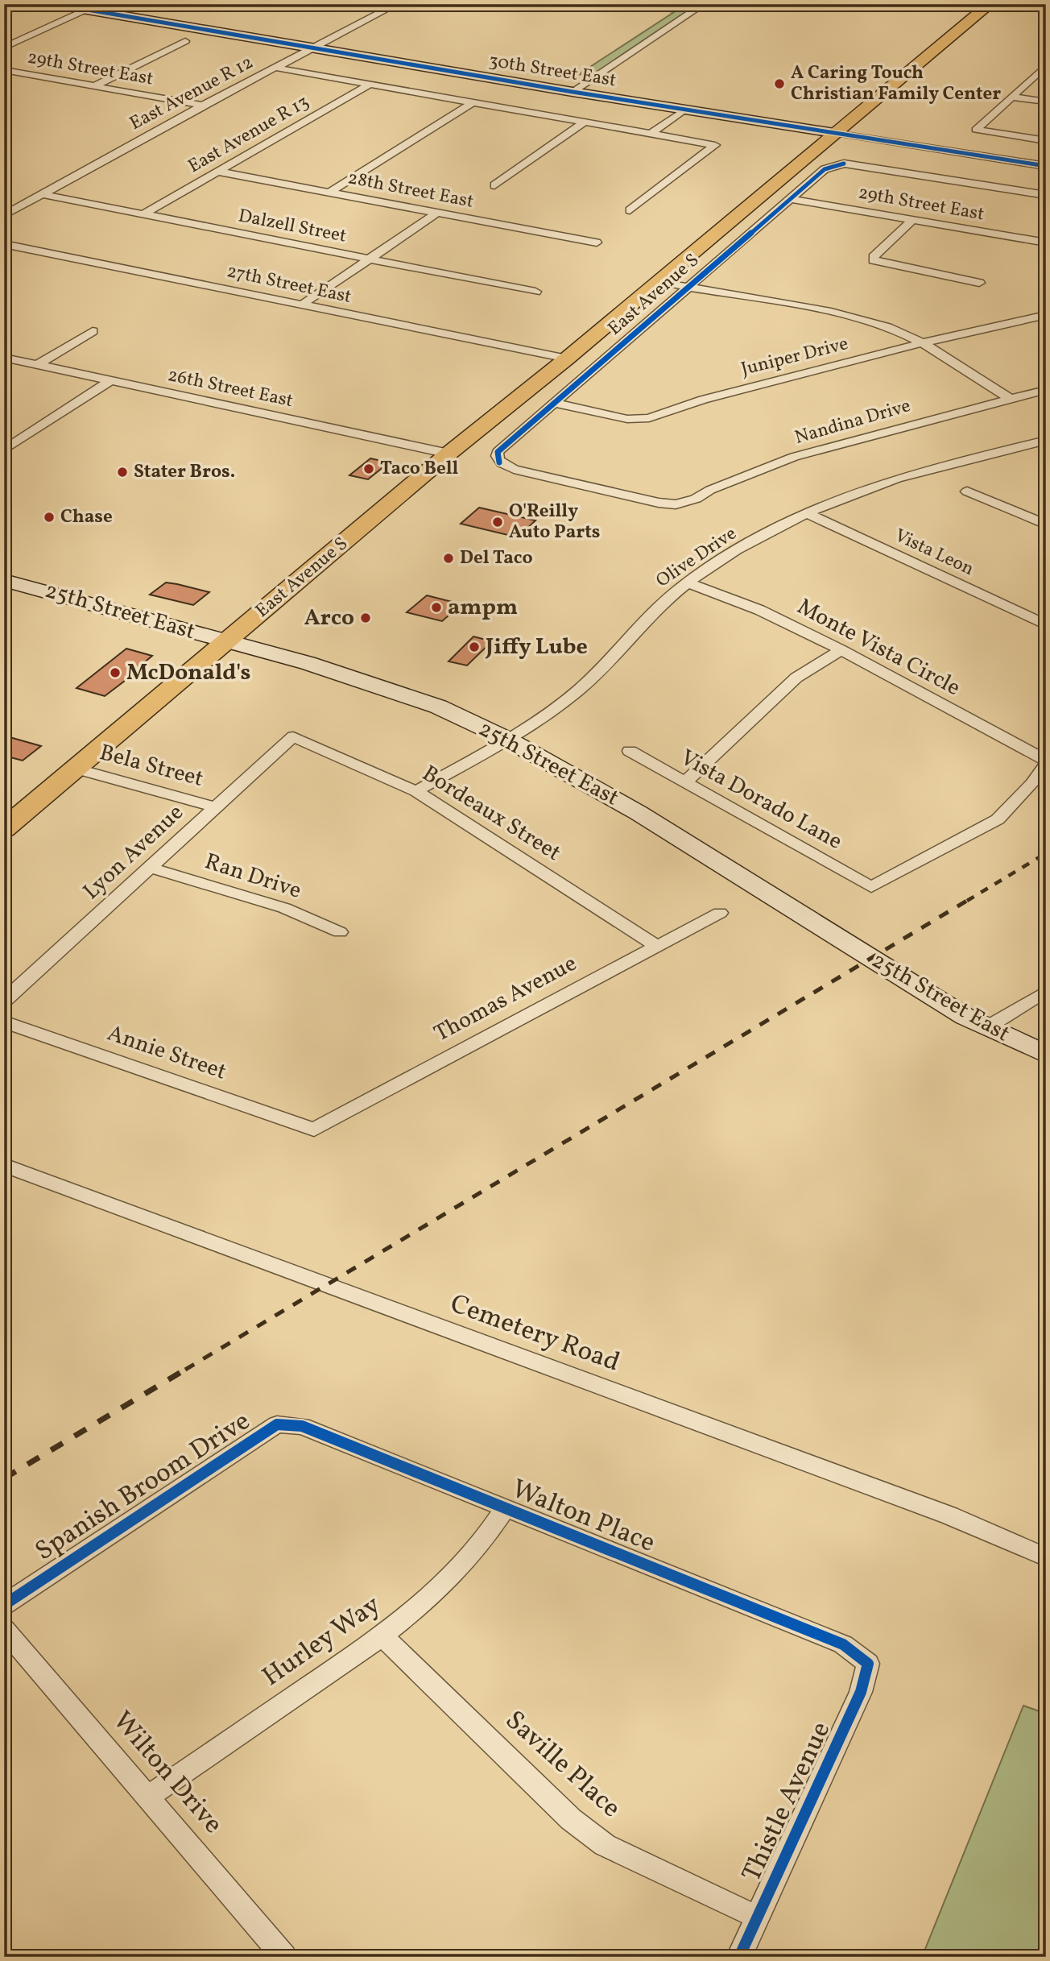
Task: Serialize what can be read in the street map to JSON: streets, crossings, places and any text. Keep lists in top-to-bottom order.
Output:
{
  "streets": {
    "main road": ["East Avenue S"],
    "street": [
      "29th Street East",
      "30th Street East",
      "East Avenue R 12",
      "East Avenue R 13",
      "28th Street East",
      "Dalzell Street",
      "27th Street East",
      "Juniper Drive",
      "26th Street East",
      "Nandina Drive",
      "Vista Leon",
      "Olive Drive",
      "25th Street East",
      "Monte Vista Circle",
      "Bela Street",
      "Vista Dorado Lane",
      "Bordeaux Street",
      "Lyon Avenue",
      "Ran Drive",
      "Thomas Avenue",
      "Annie Street",
      "Cemetery Road",
      "Spanish Broom Drive",
      "Walton Place",
      "Hurley Way",
      "Saville Place",
      "Wilton Drive",
      "Thistle Avenue"
    ]
  },
  "crossings": [
    ["29th Street East", "East Avenue R 12"],
    ["29th Street East", "East Avenue S"],
    ["30th Street East", "East Avenue R 12"],
    ["30th Street East", "East Avenue S"],
    ["East Avenue R 12", "Dalzell Street"],
    ["East Avenue R 13", "28th Street East"],
    ["East Avenue R 13", "Dalzell Street"],
    ["27th Street East", "East Avenue S"],
    ["East Avenue S", "Juniper Drive"],
    ["East Avenue S", "26th Street East"],
    ["East Avenue S", "Nandina Drive"],
    ["East Avenue S", "25th Street East"],
    ["East Avenue S", "Bela Street"],
    ["Vista Leon", "Olive Drive"],
    ["Olive Drive", "25th Street East"],
    ["Olive Drive", "Monte Vista Circle"],
    ["Olive Drive", "Bordeaux Street"],
    ["Bela Street", "Lyon Avenue"],
    ["Bordeaux Street", "Lyon Avenue"],
    ["Bordeaux Street", "Thomas Avenue"],
    ["Lyon Avenue", "Ran Drive"],
    ["Thomas Avenue", "Annie Street"],
    ["Spanish Broom Drive", "Walton Place"],
    ["Walton Place", "Hurley Way"],
    ["Walton Place", "Thistle Avenue"],
    ["Hurley Way", "Saville Place"],
    ["Hurley Way", "Wilton Drive"],
    ["Saville Place", "Thistle Avenue"]
  ],
  "places": [
    "A Caring Touch Christian Family Center",
    "Taco Bell",
    "Stater Bros.",
    "Chase",
    "O'Reilly Auto Parts",
    "Del Taco",
    "ampm",
    "Arco",
    "Jiffy Lube",
    "McDonald's"
  ]
}
